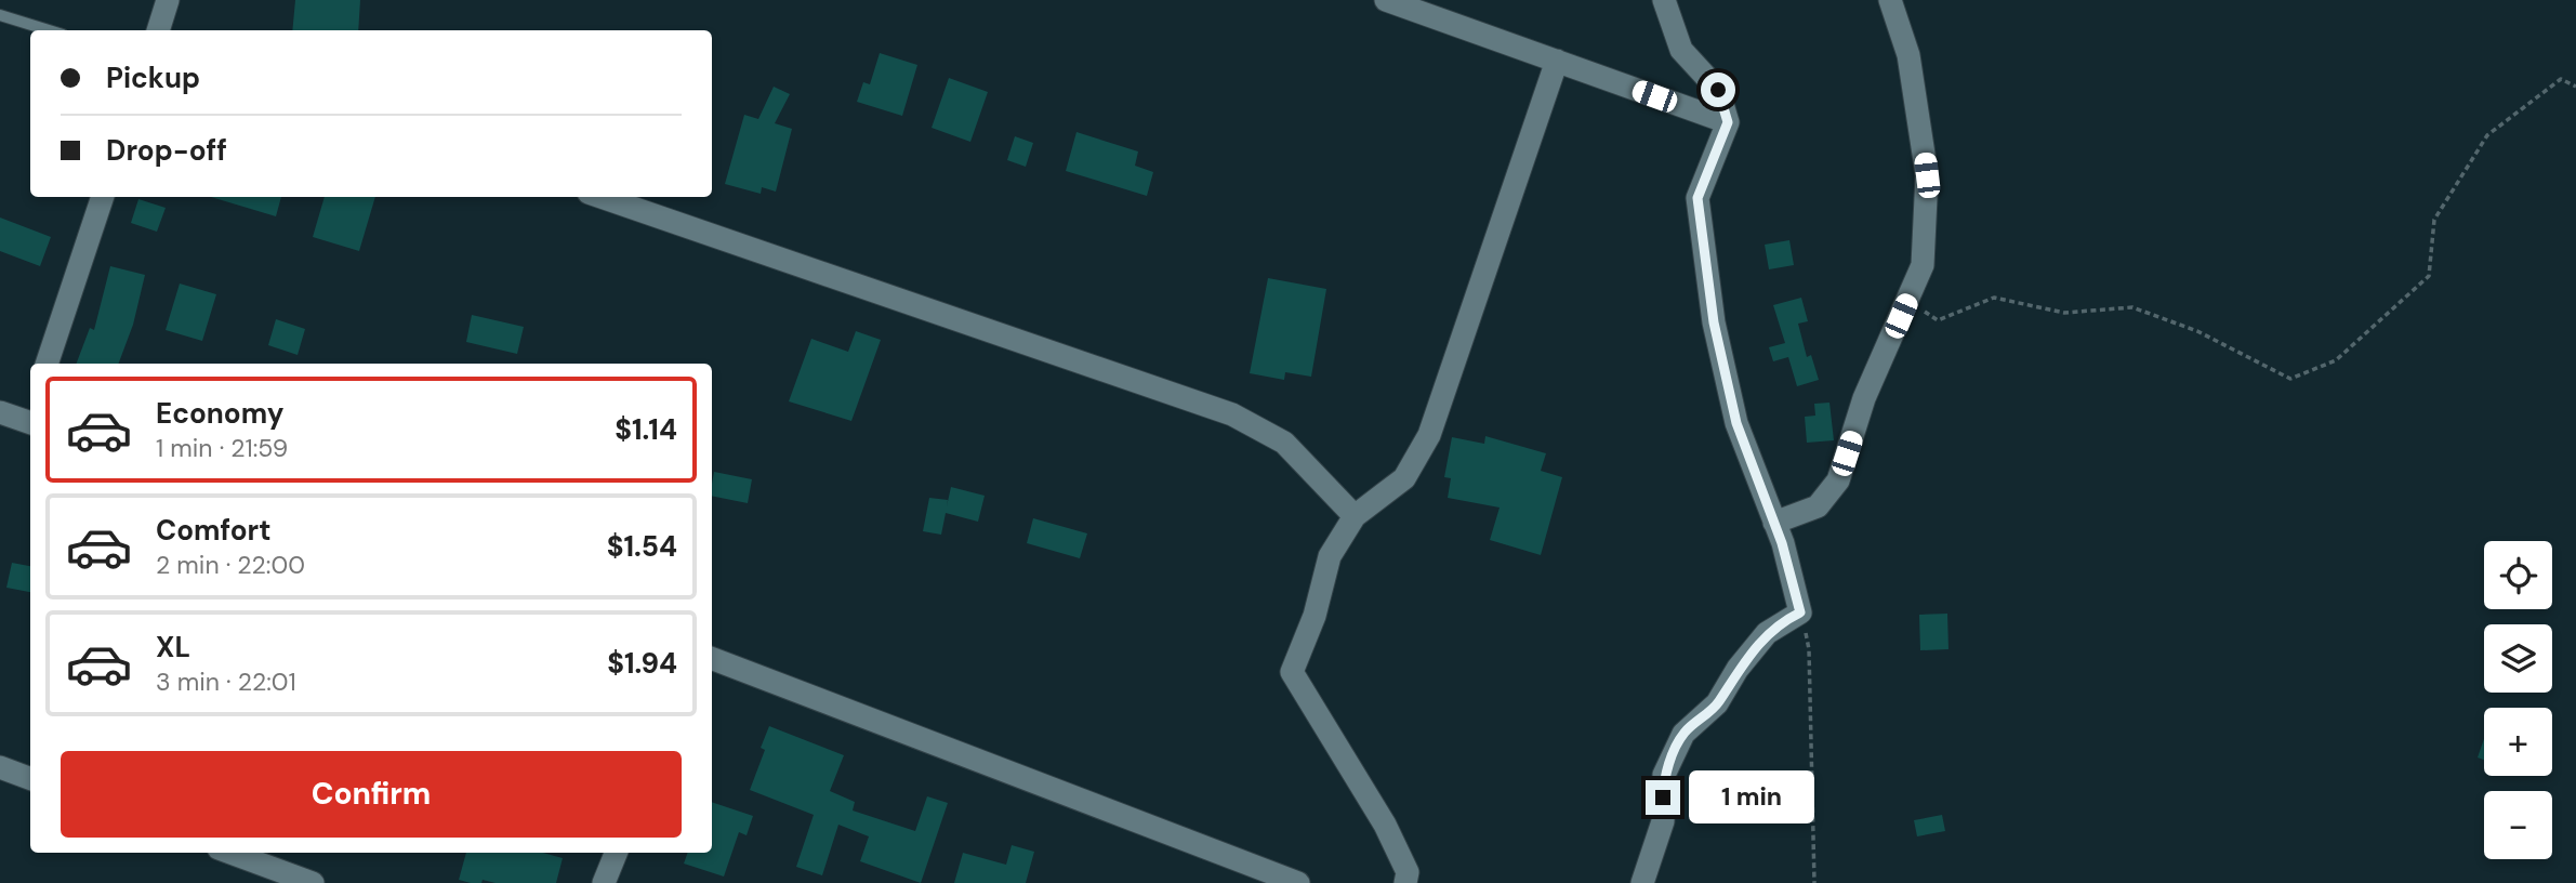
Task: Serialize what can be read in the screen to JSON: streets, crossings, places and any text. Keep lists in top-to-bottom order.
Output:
{
  "page": {
    "banner": ["Pickup", "Drop-off"],
    "list": [
      {
        "name": "Economy",
        "note": "1 min · 21:59",
        "value": "$1.14"
      },
      {
        "name": "Comfort",
        "note": "2 min · 22:00",
        "value": "$1.54"
      },
      {
        "name": "XL",
        "note": "3 min · 22:01",
        "value": "$1.94"
      }
    ],
    "map_buttons": ["+", "−"],
    "buttons": "Confirm",
    "bubble": "1 min"
  }
}
